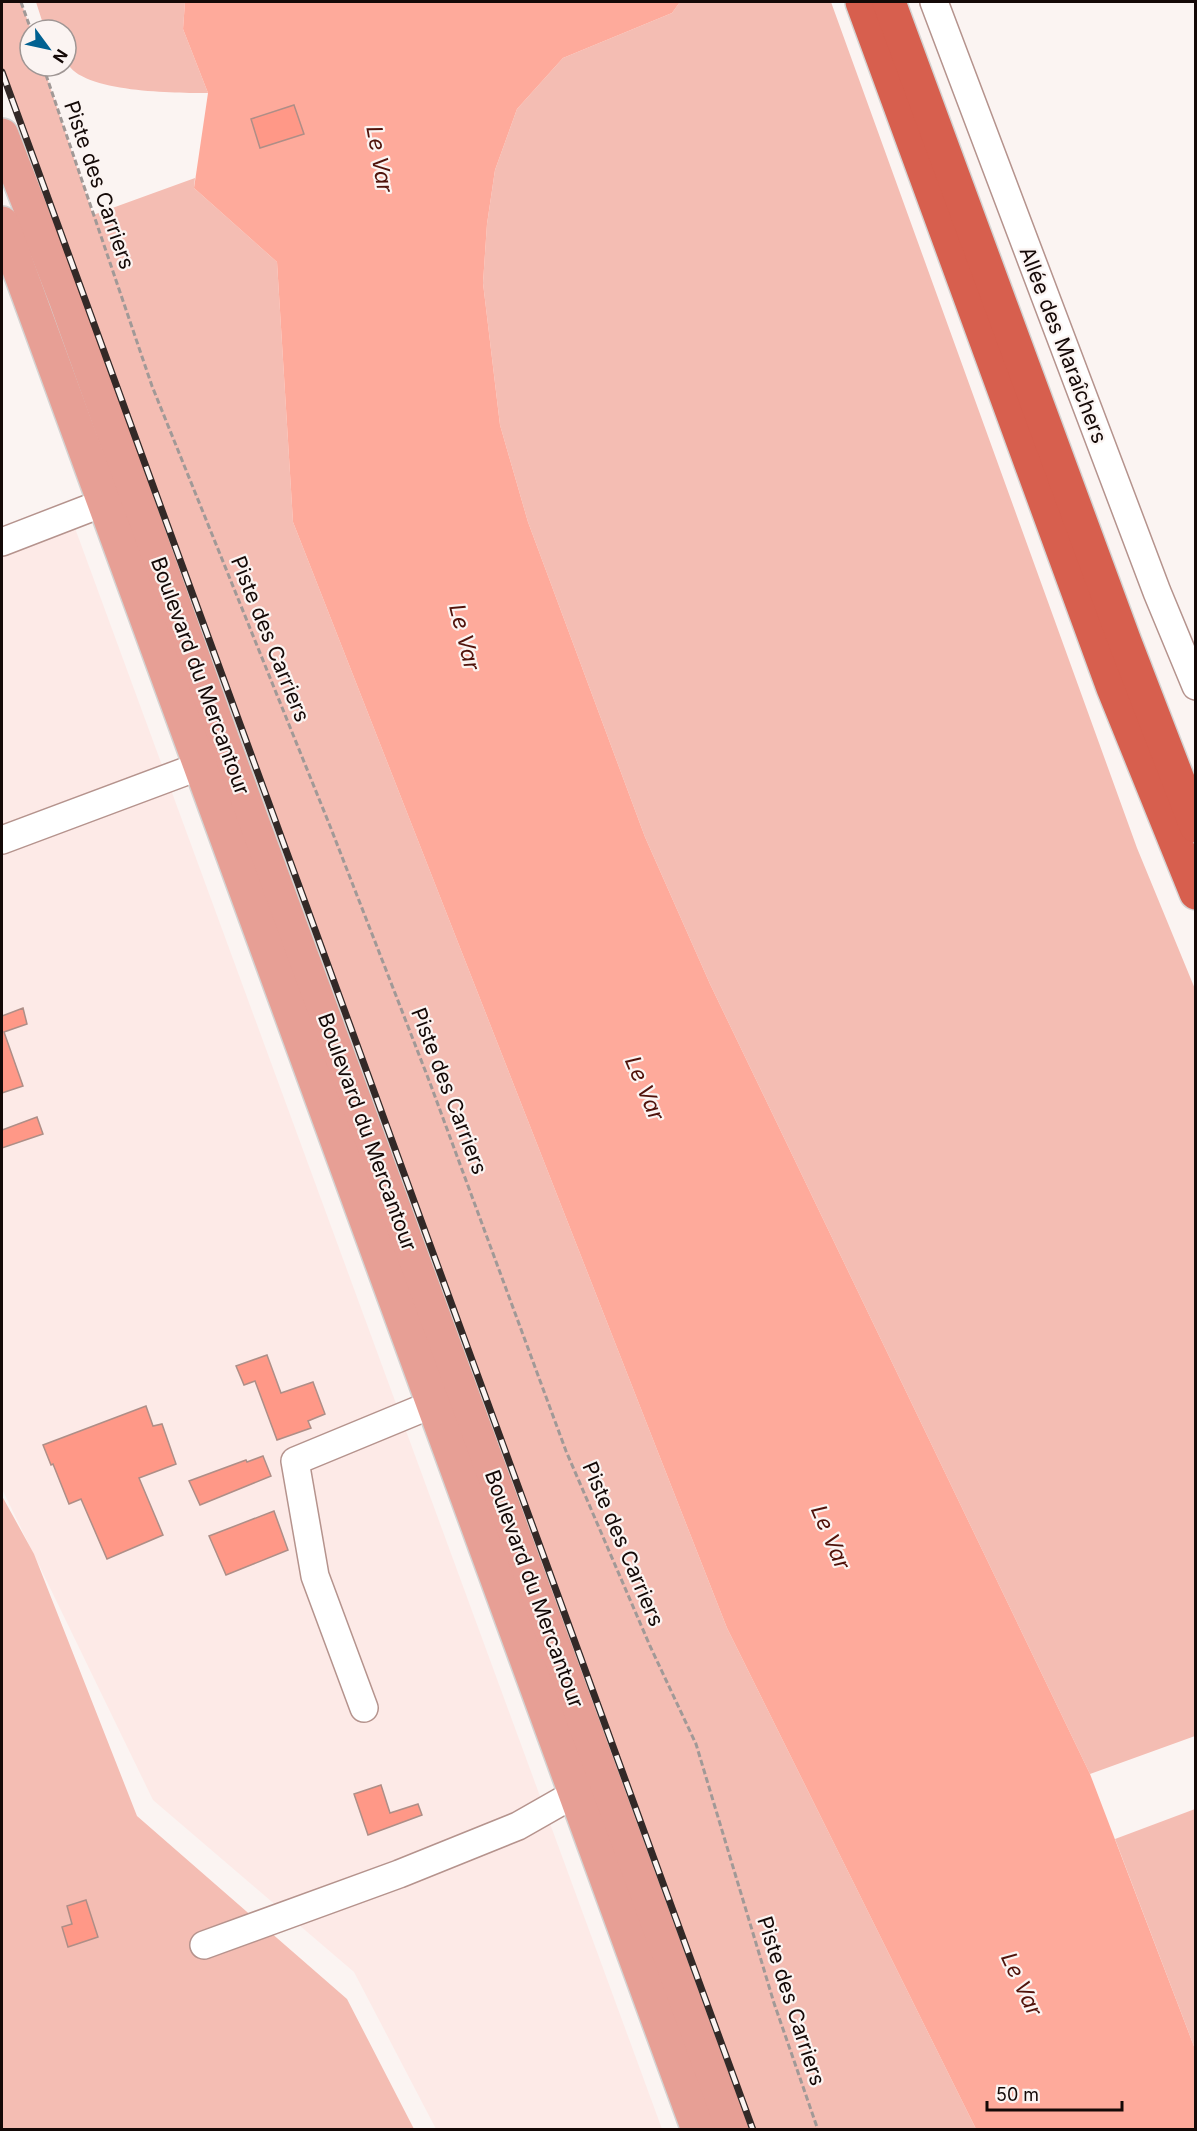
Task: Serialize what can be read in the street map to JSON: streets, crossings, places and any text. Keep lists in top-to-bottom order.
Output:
{
  "streets": {
    "main road": ["Boulevard du Mercantour"],
    "street": ["Allée des Maraîchers"],
    "path": ["Piste des Carriers"]
  },
  "water": ["Le Var"],
  "scale_bar": "50 m",
  "north": "bottom right"
}
